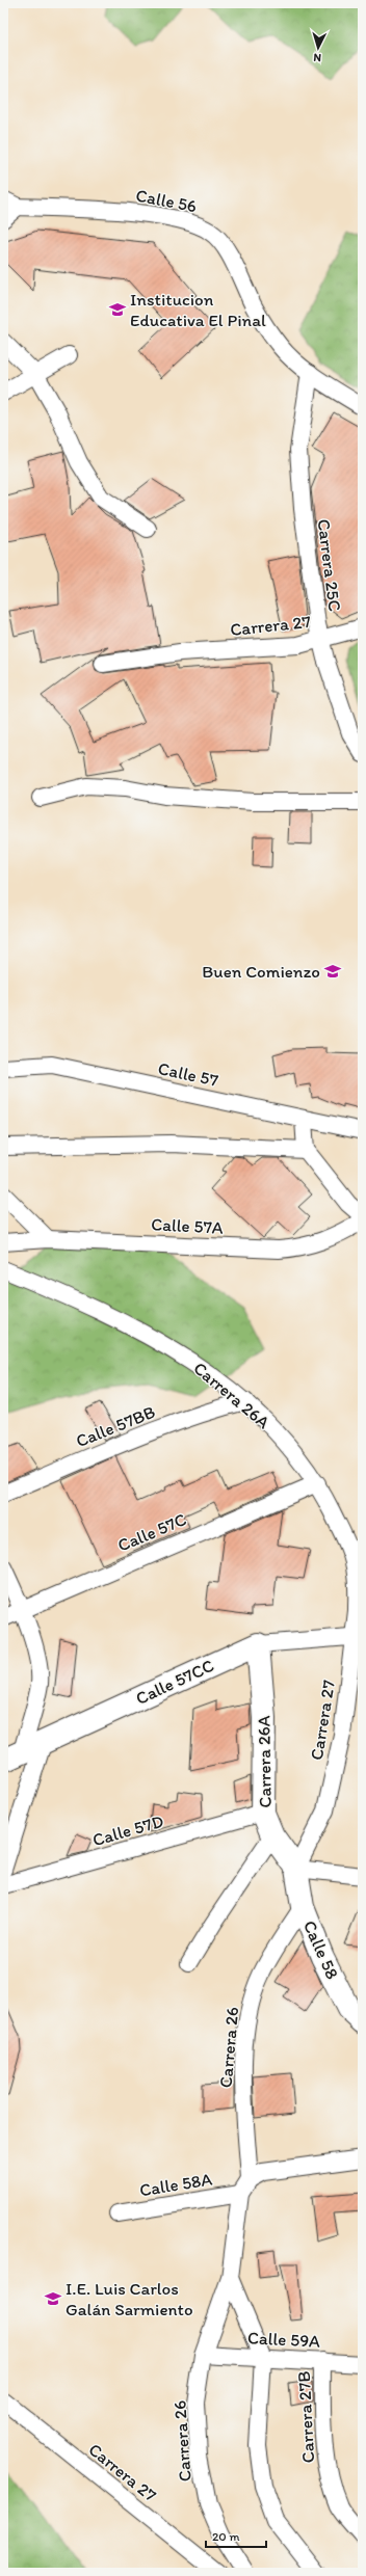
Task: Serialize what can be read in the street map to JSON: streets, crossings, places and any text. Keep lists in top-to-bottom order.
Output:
{
  "streets": {
    "street": [
      "Calle 56",
      "Carrera 25C",
      "Carrera 27",
      "Calle 57",
      "Calle 57A",
      "Carrera 26A",
      "Calle 57BB",
      "Calle 57C",
      "Calle 57CC",
      "Calle 57D",
      "Calle 58",
      "Carrera 26",
      "Calle 58A",
      "Calle 59A",
      "Carrera 27B"
    ]
  },
  "crossings": [
    ["Calle 56", "Carrera 25C"],
    ["Carrera 25C", "Carrera 27"],
    ["Carrera 27", "Carrera 26A"],
    ["Carrera 27", "Calle 57CC"],
    ["Carrera 27", "Calle 58"],
    ["Carrera 26A", "Calle 57BB"],
    ["Carrera 26A", "Calle 57C"],
    ["Carrera 26A", "Calle 57CC"],
    ["Carrera 26A", "Calle 57D"],
    ["Carrera 26A", "Calle 58"],
    ["Calle 58", "Carrera 26"],
    ["Carrera 26", "Calle 58A"],
    ["Carrera 26", "Calle 59A"],
    ["Calle 59A", "Carrera 27B"]
  ],
  "places": {
    "school or university": ["Institucion Educativa El Pinal", "Buen Comienzo", "I.E. Luis Carlos Galán Sarmiento"]
  },
  "scale_bar": "20 m",
  "north": "bottom"
}
